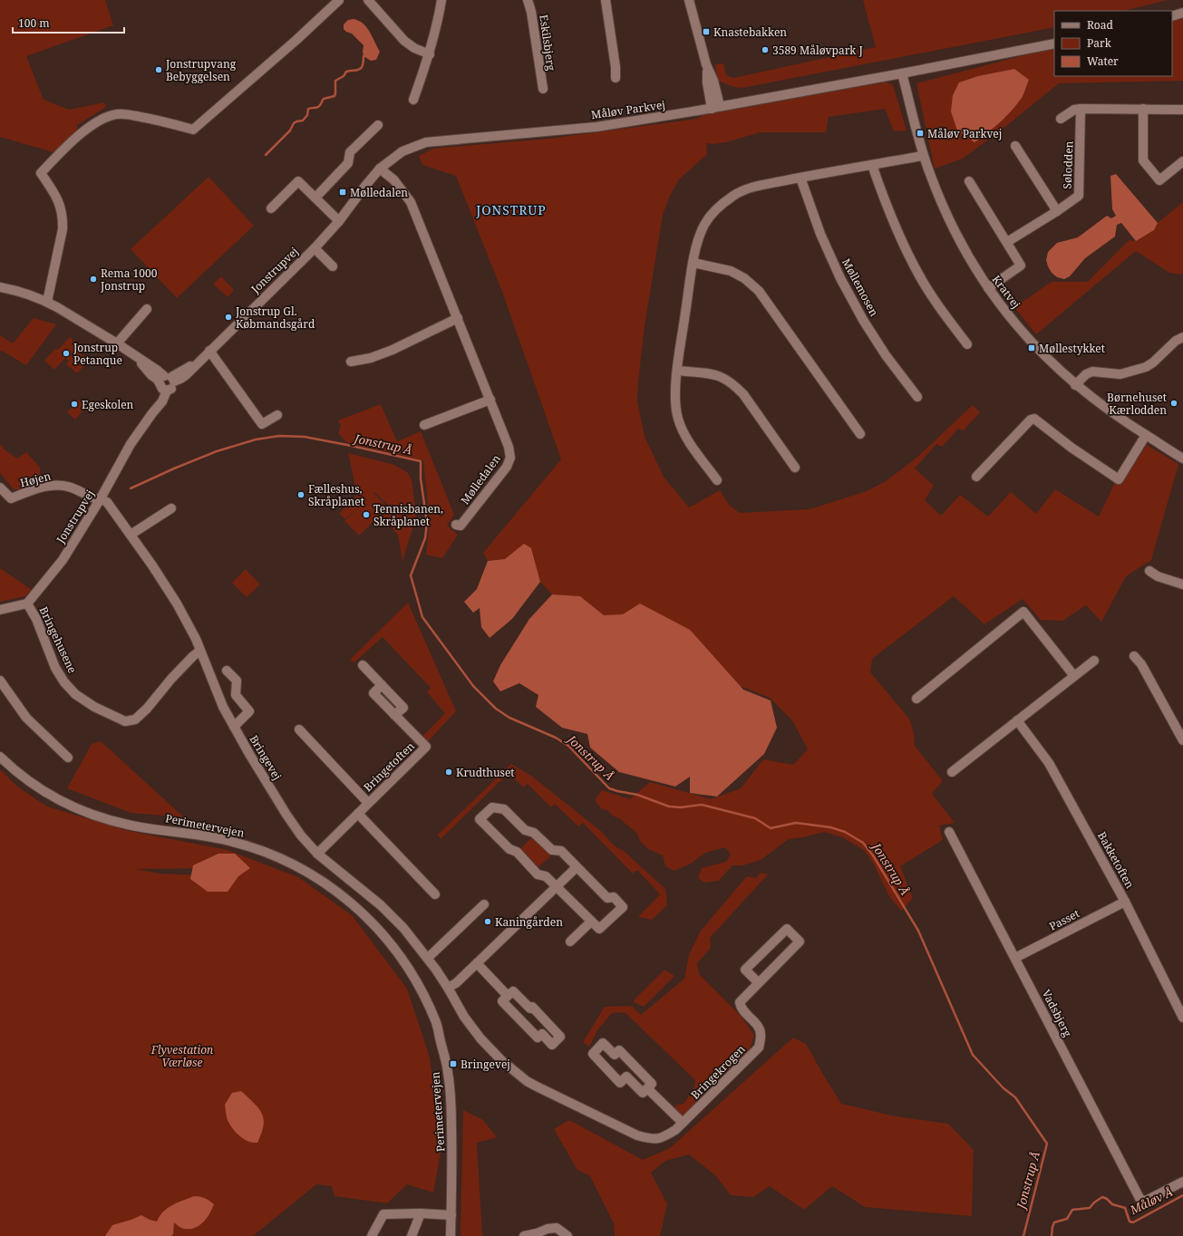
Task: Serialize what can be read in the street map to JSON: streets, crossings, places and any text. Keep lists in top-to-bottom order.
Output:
{
  "streets": {
    "street": [
      "Eskilsbjerg",
      "Måløv Parkvej",
      "Sølodden",
      "Jonstrupvej",
      "Møllemosen",
      "Kratvej",
      "Højen",
      "Mølledalen",
      "Bringehusene",
      "Bringevej",
      "Bringetoften",
      "Perimetervejen",
      "Bakketoften",
      "Passet",
      "Vadsbjerg",
      "Bringekrogen"
    ]
  },
  "crossings": [
    ["Måløv Parkvej", "Jonstrupvej"],
    ["Måløv Parkvej", "Kratvej"],
    ["Måløv Parkvej", "Mølledalen"],
    ["Jonstrupvej", "Højen"],
    ["Jonstrupvej", "Mølledalen"],
    ["Jonstrupvej", "Bringehusene"],
    ["Jonstrupvej", "Bringevej"],
    ["Højen", "Bringevej"],
    ["Bringehusene", "Bringevej"],
    ["Bringevej", "Bringetoften"],
    ["Bringevej", "Bringekrogen"],
    ["Bakketoften", "Passet"],
    ["Passet", "Vadsbjerg"]
  ],
  "districts": ["JONSTRUP"],
  "water": ["Jonstrup Å", "Måløv Å"],
  "parks": ["Flyvestation Værløse"],
  "places": {
    "transit": [
      "Knastebakken",
      "Måløv Parkvej",
      "Mølledalen",
      "Møllestykket",
      "Bringevej"
    ],
    "other": [
      "3589 Måløvpark J",
      "Jonstrupvang Bebyggelsen",
      "Rema 1000 Jonstrup",
      "Jonstrup Gl. Købmandsgård",
      "Jonstrup Petanque",
      "Børnehuset Kærlodden",
      "Egeskolen",
      "Fælleshus, Skråplanet",
      "Tennisbanen, Skråplanet",
      "Krudthuset",
      "Kaningården"
    ]
  },
  "legend": ["Road", "Park", "Water"],
  "scale_bar": "100 m"
}
